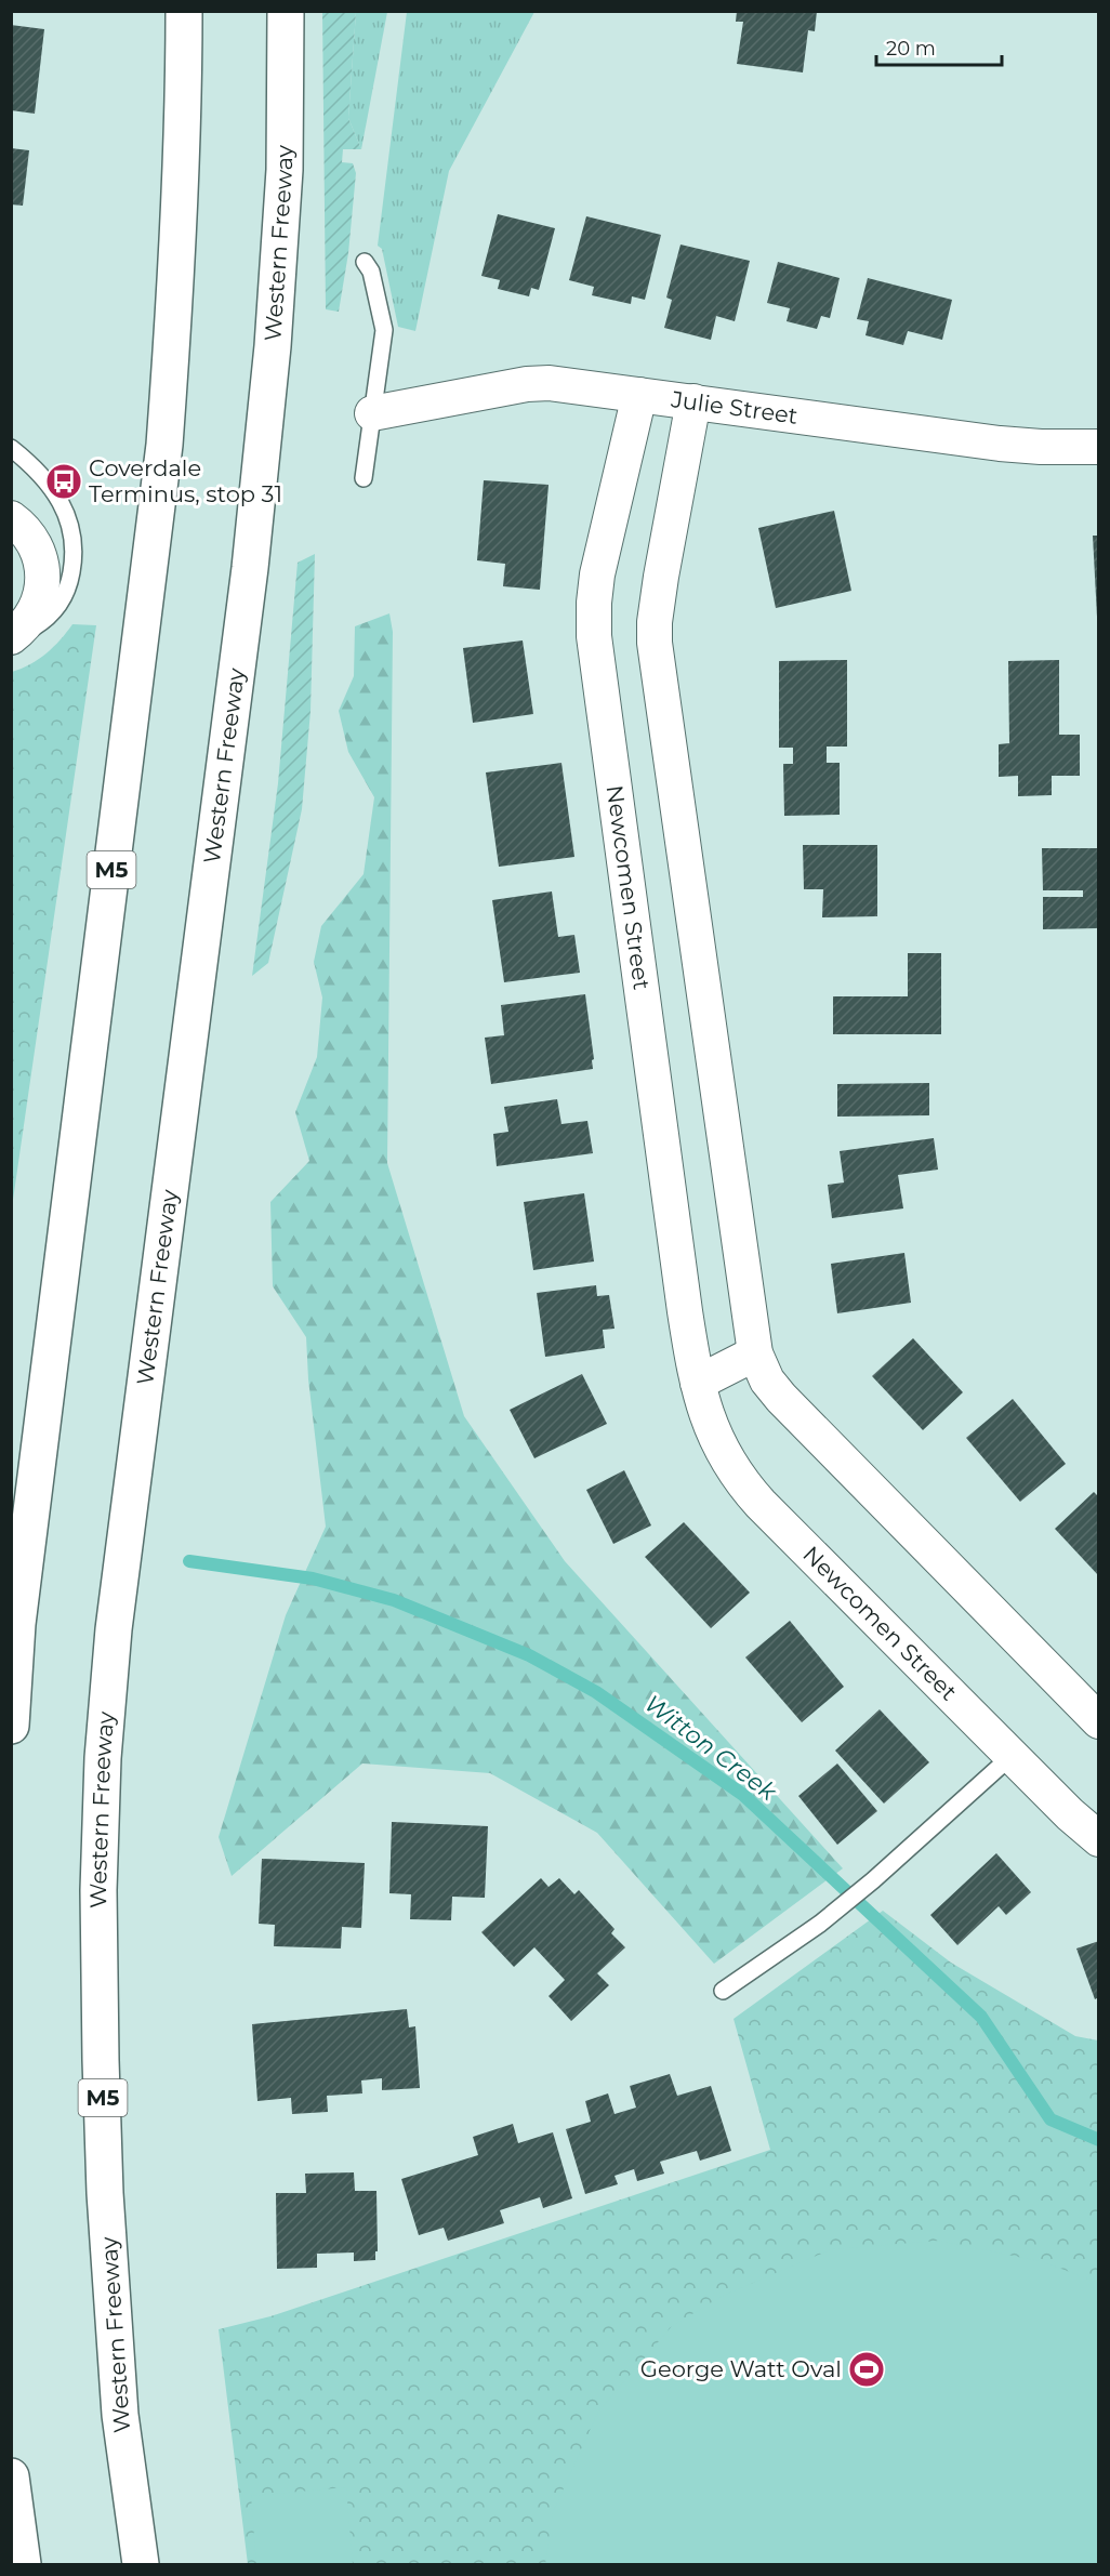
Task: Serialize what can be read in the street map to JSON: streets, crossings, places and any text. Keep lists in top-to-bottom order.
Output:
{
  "streets": {
    "highway": ["Western Freeway", "M5"],
    "street": ["Julie Street", "Newcomen Street"]
  },
  "crossings": [
    ["Julie Street", "Newcomen Street"]
  ],
  "water": ["Witton Creek"],
  "places": {
    "bus stop": ["Coverdale Terminus, stop 31"],
    "sports": ["George Watt Oval"]
  },
  "scale_bar": "20 m"
}
